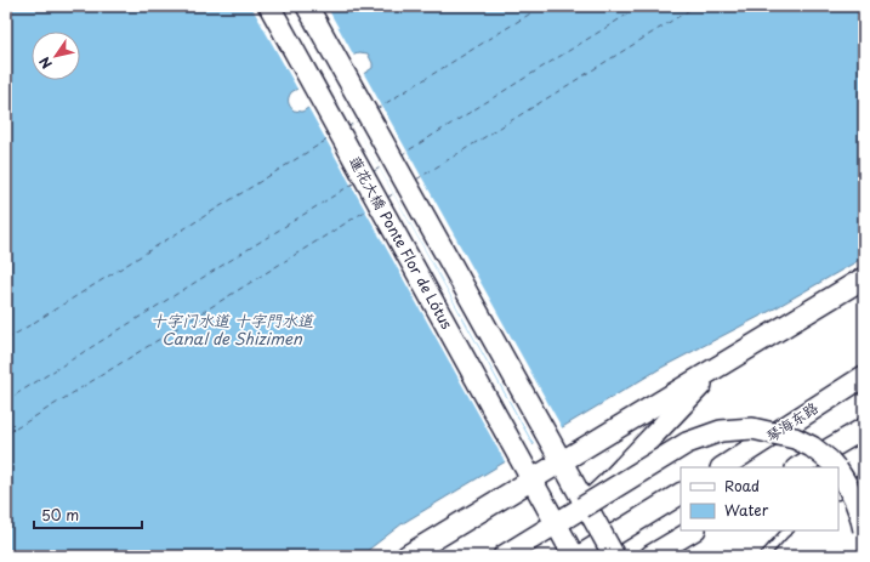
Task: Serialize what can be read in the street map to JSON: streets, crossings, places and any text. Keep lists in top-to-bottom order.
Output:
{
  "streets": {
    "main road": ["蓮花大橋 Ponte Flor de Lótus", "琴海东路"]
  },
  "water": ["十字门水道 十字門水道 Canal de Shizimen"],
  "legend": ["Road", "Water"],
  "scale_bar": "50 m",
  "north": "bottom left"
}
